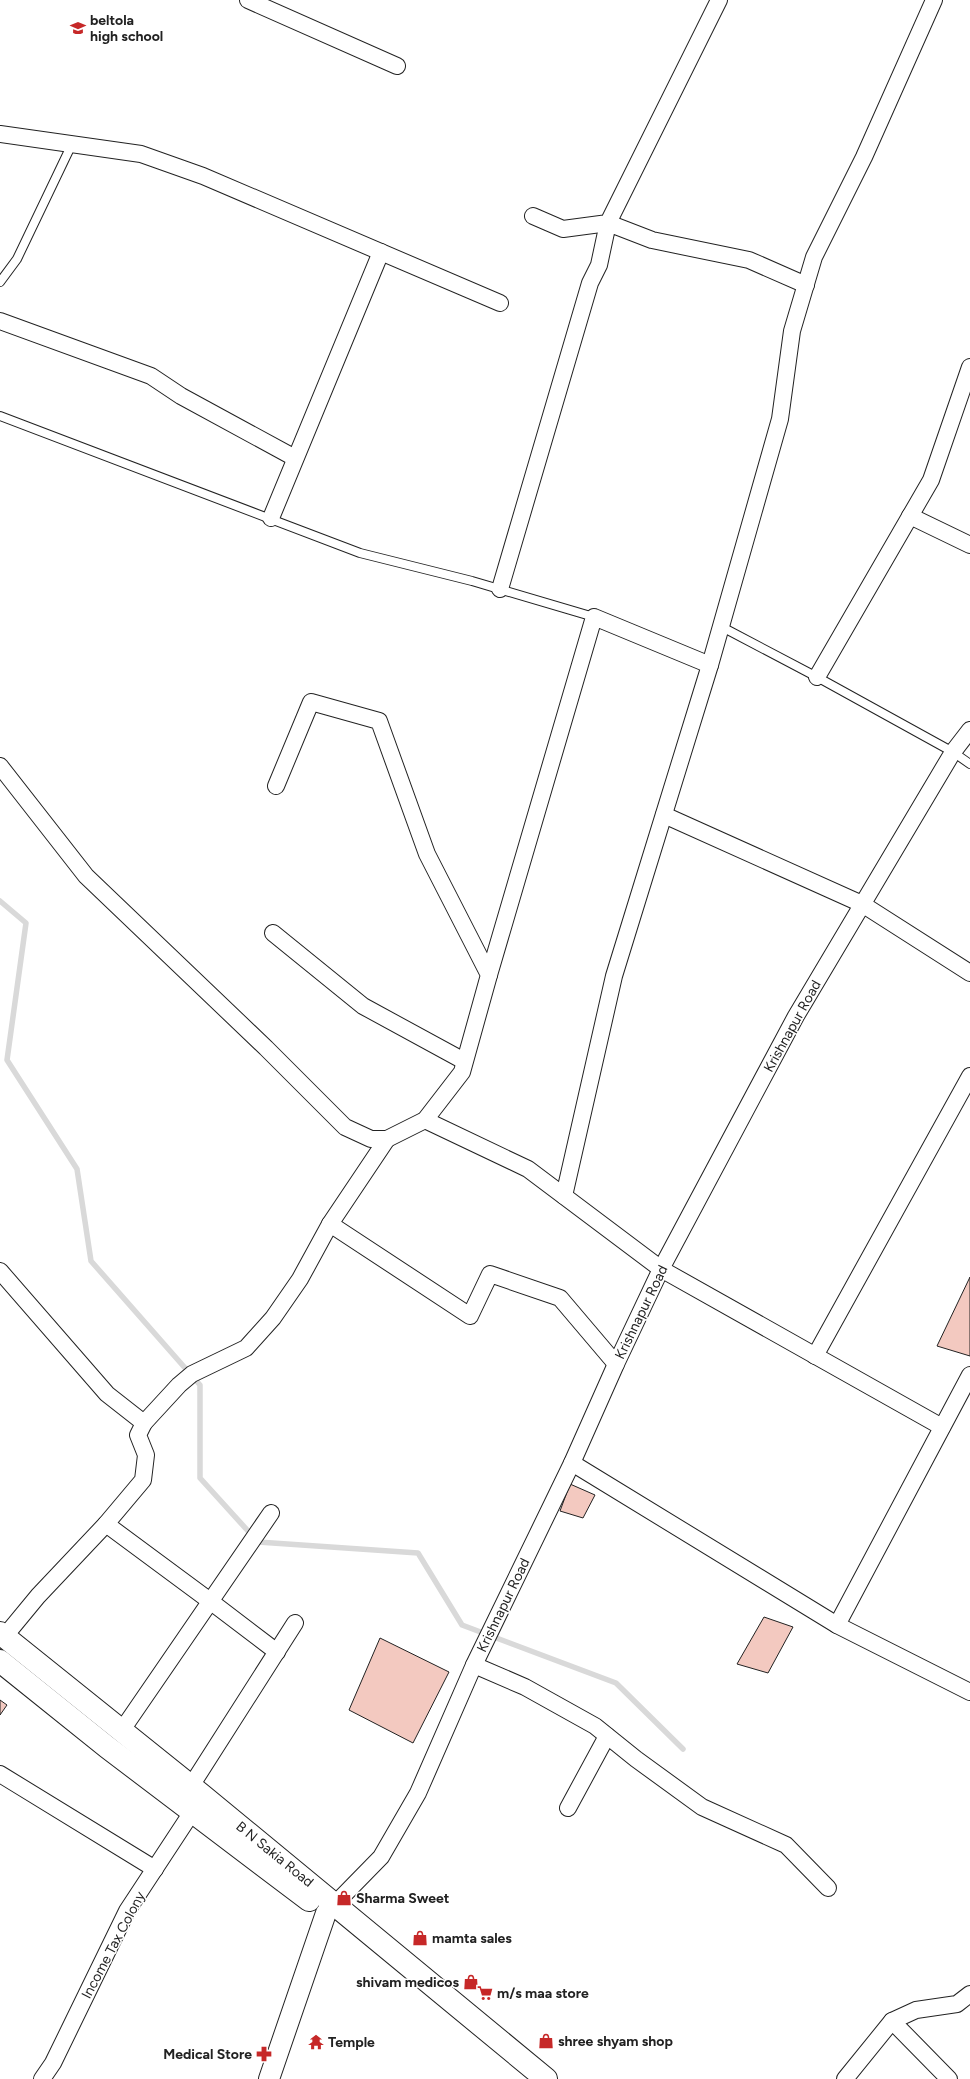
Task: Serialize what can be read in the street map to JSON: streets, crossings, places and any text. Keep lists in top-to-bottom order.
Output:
{
  "streets": {
    "main road": ["B N Sakia Road"],
    "street": ["Krishnapur Road", "Income Tax Colony"]
  },
  "crossings": [
    ["Krishnapur Road", "B N Sakia Road"],
    ["B N Sakia Road", "Income Tax Colony"]
  ],
  "places": {
    "school or university": ["beltola high school"],
    "shop": [
      "Sharma Sweet",
      "mamta sales",
      "shivam medicos",
      "shree shyam shop"
    ],
    "supermarket": ["m/s maa store"],
    "temple": ["Temple"],
    "pharmacy": ["Medical Store"]
  }
}
